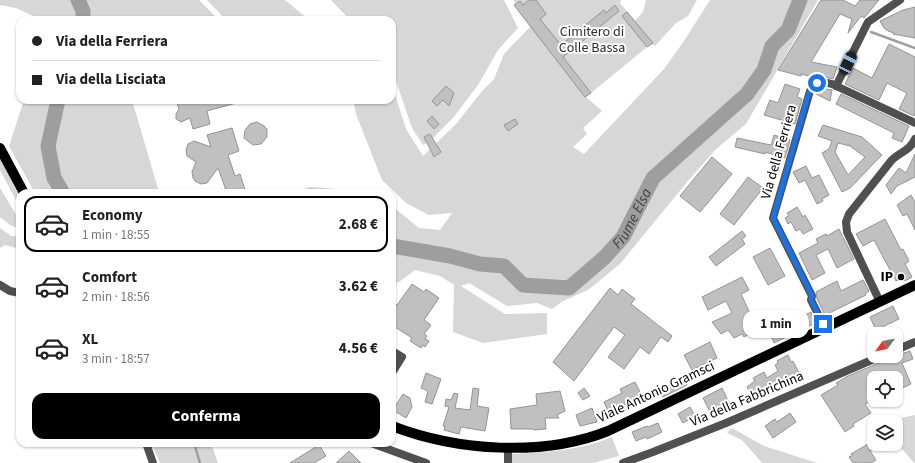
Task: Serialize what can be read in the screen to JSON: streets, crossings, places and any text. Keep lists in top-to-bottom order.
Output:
{
  "streets": {
    "main road": ["Viale Antonio Gramsci"],
    "street": ["Via della Ferriera", "Via della Fabbrichina"]
  },
  "crossings": [
    ["Via della Ferriera", "Viale Antonio Gramsci"]
  ],
  "water": ["Fiume Elsa"],
  "parks": ["Cimitero di Colle Bassa"],
  "places": ["IP"],
  "north": "bottom left",
  "page": {
    "banner": ["Via della Ferriera", "Via della Lisciata"],
    "list": [
      {
        "name": "Economy",
        "note": "1 min · 18:55",
        "value": "2.68 €"
      },
      {
        "name": "Comfort",
        "note": "2 min · 18:56",
        "value": "3.62 €"
      },
      {
        "name": "XL",
        "note": "3 min · 18:57",
        "value": "4.56 €"
      }
    ],
    "bubble": "1 min",
    "buttons": "Conferma"
  }
}
